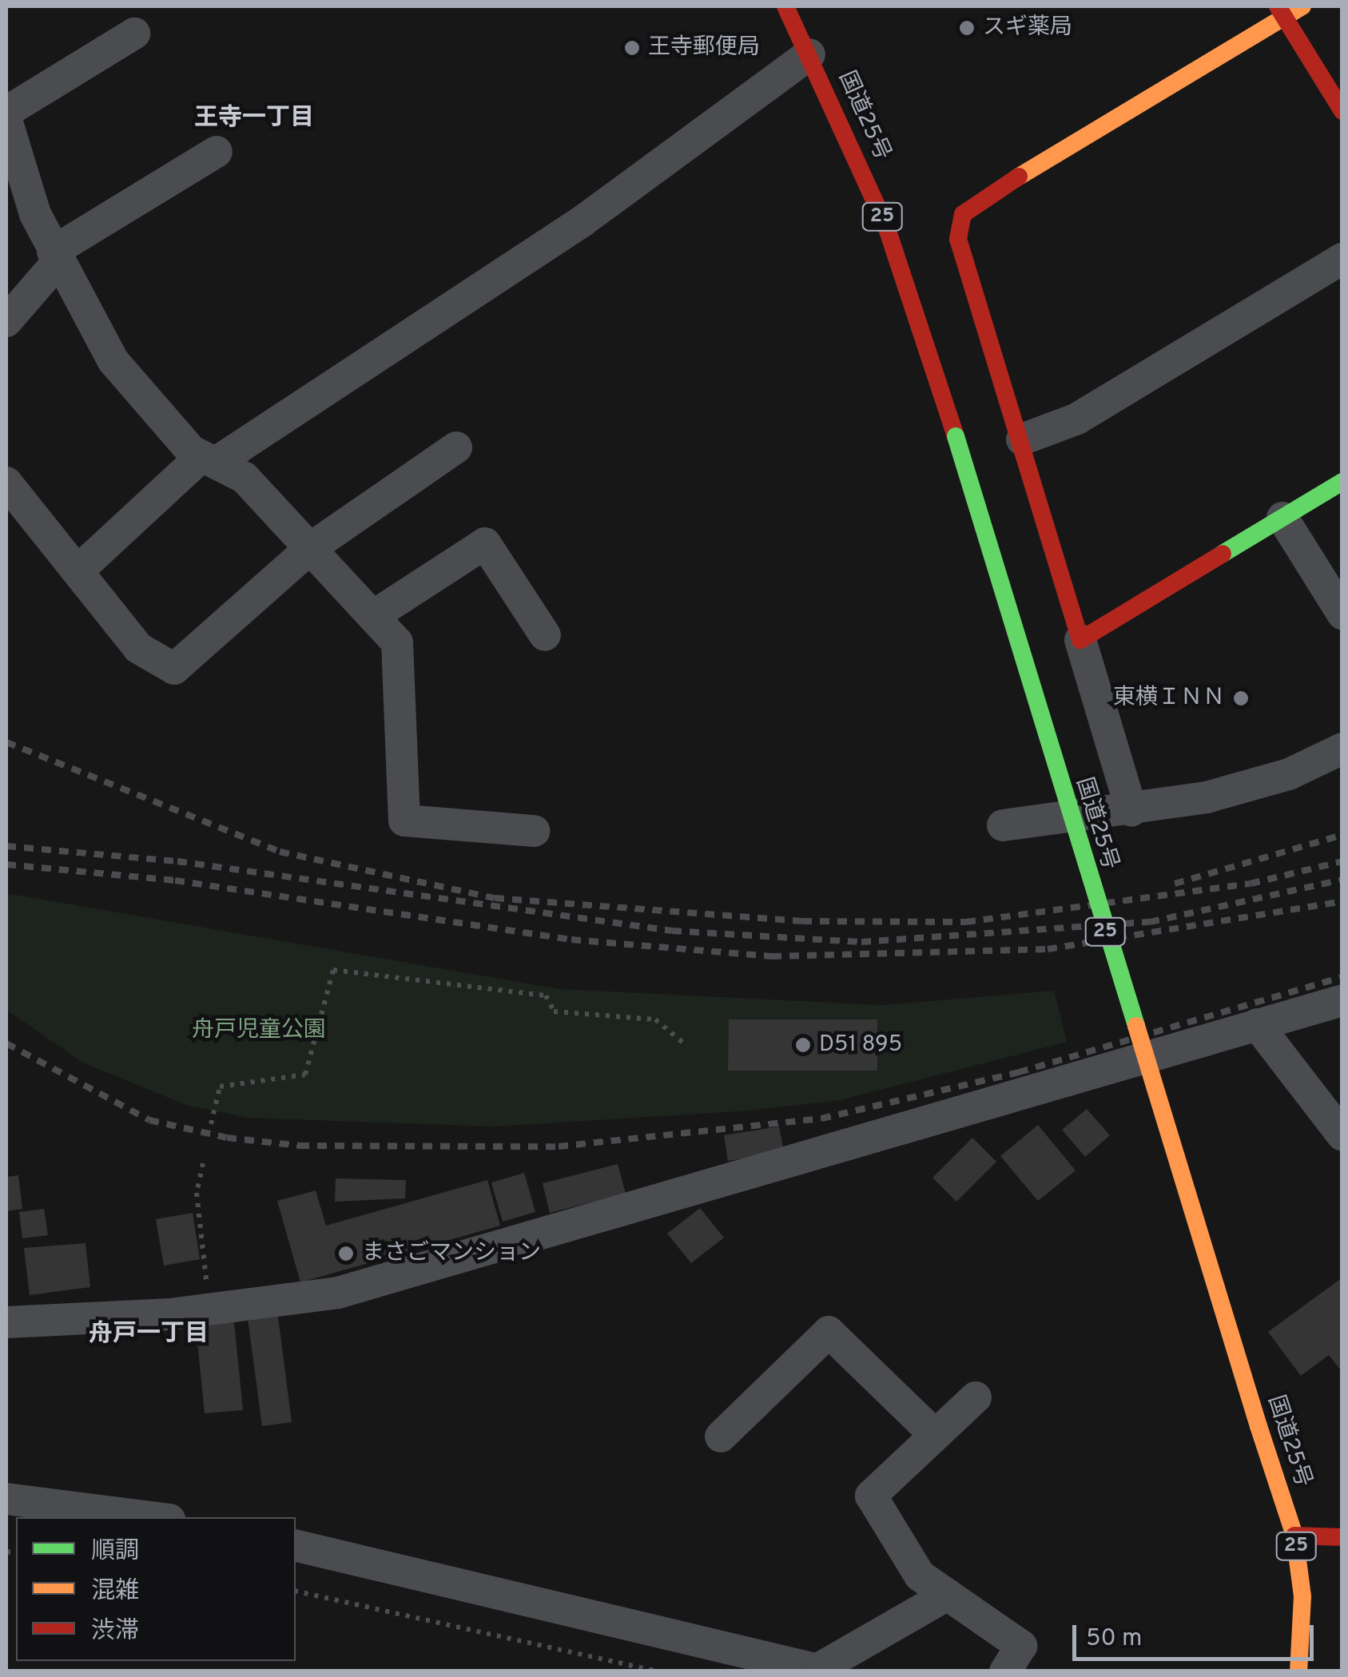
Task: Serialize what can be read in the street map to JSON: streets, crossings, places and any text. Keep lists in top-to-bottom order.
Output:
{
  "streets": {
    "main road": ["国道25号", "25"]
  },
  "districts": ["王寺一丁目", "舟戸一丁目"],
  "parks": ["舟戸児童公園"],
  "places": [
    "スギ薬局",
    "王寺郵便局",
    "東横ＩＮＮ",
    "D51 895",
    "まさごマンション"
  ],
  "legend": ["順調", "混雑", "渋滞"],
  "scale_bar": "50 m"
}
